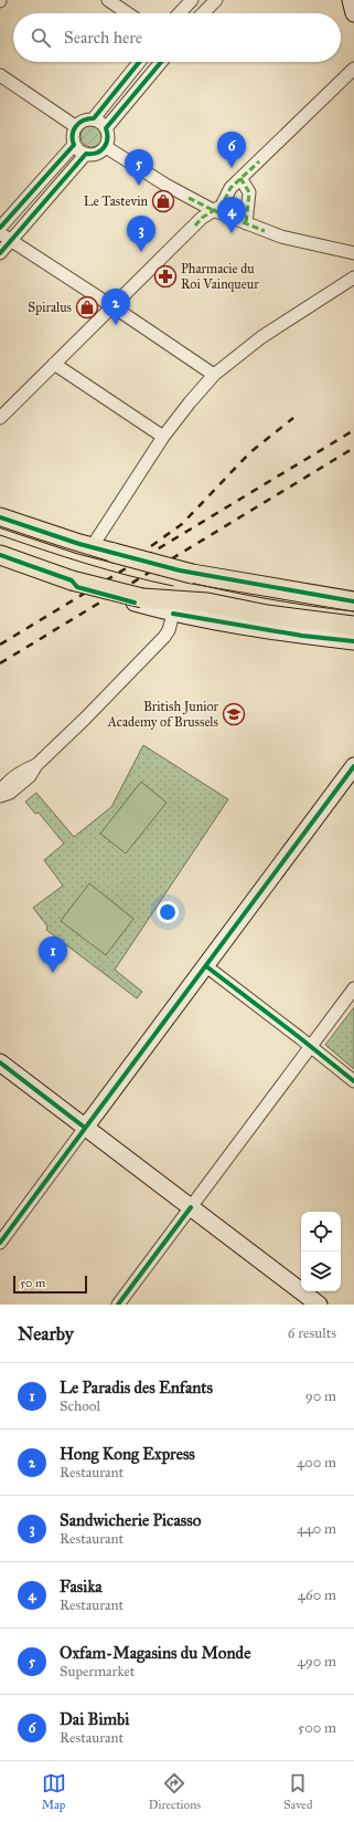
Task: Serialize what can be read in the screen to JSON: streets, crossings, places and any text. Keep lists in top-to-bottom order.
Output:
{
  "places": {
    "shop": ["Le Tastevin", "Spiralus"],
    "pharmacy": ["Pharmacie du Roi Vainqueur"],
    "school or university": ["British Junior Academy of Brussels"]
  },
  "scale_bar": "50 m",
  "page": {
    "search": "Search here",
    "pins": [
      "6",
      "5",
      "4",
      "3",
      "2",
      "1"
    ],
    "scale": "50 m",
    "heading": ["Nearby", "6 results"],
    "list": [
      {
        "mark": "1",
        "name": "Le Paradis des Enfants",
        "note": "School",
        "value": "90 m"
      },
      {
        "mark": "2",
        "name": "Hong Kong Express",
        "note": "Restaurant",
        "value": "400 m"
      },
      {
        "mark": "3",
        "name": "Sandwicherie Picasso",
        "note": "Restaurant",
        "value": "440 m"
      },
      {
        "mark": "4",
        "name": "Fasika",
        "note": "Restaurant",
        "value": "460 m"
      },
      {
        "mark": "5",
        "name": "Oxfam-Magasins du Monde",
        "note": "Supermarket",
        "value": "490 m"
      },
      {
        "mark": "6",
        "name": "Dai Bimbi",
        "note": "Restaurant",
        "value": "500 m"
      }
    ],
    "nav": ["Map", "Directions", "Saved"]
  }
}
